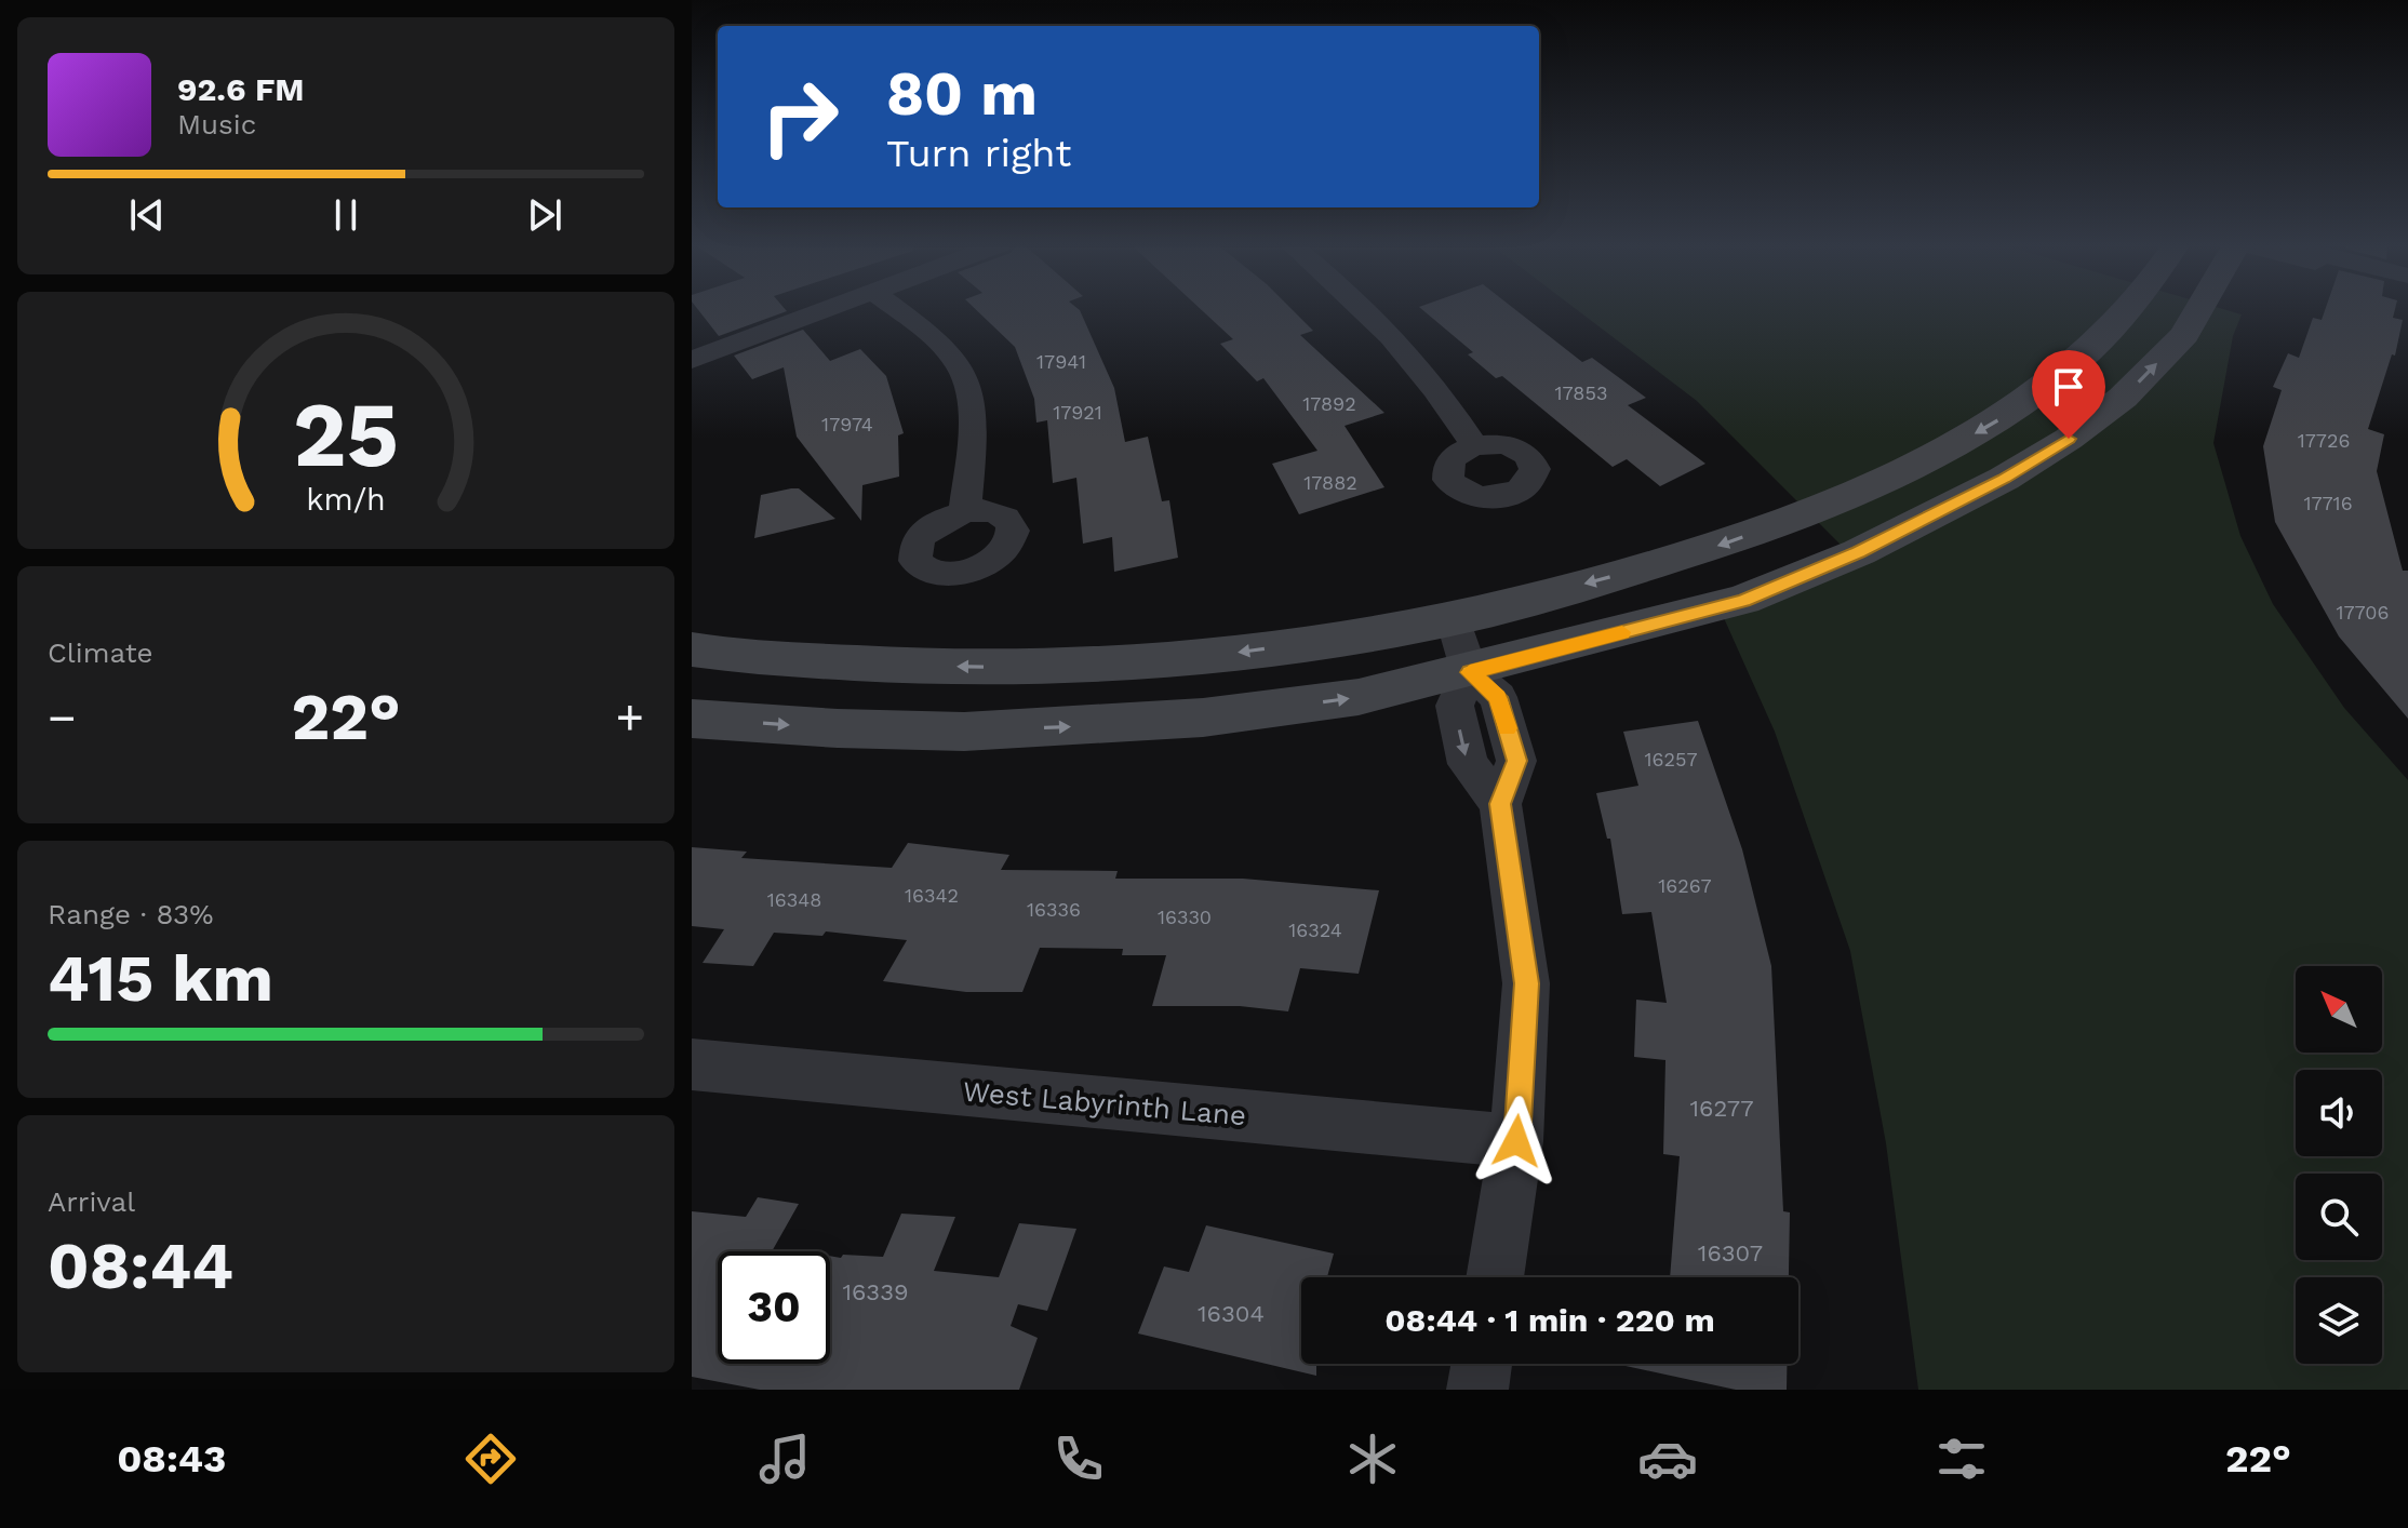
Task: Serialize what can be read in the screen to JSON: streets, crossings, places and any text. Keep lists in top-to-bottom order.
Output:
{
  "streets": {
    "street": ["West Labyrinth Lane"]
  },
  "house_numbers": [
    "17941",
    "17853",
    "17892",
    "17921",
    "17974",
    "17726",
    "17882",
    "17716",
    "17706",
    "16257",
    "16267",
    "16342",
    "16348",
    "16336",
    "16330",
    "16324",
    "16277",
    "16307",
    "16339",
    "16304"
  ],
  "north": "top left",
  "page": {
    "turn": ["80 m", "Turn right"],
    "song": ["92.6 FM", "Music"],
    "tile": [
      "Climate",
      ["Range · 83%", "415 km"],
      ["Arrival", "08:44"]
    ],
    "heat": ["−", "22°", "+"],
    "limit": "30",
    "trip": "08:44 · 1 min · 220 m",
    "tabs": ["08:43", "22°"],
    "gauge": ["25", "km/h"]
  }
}
